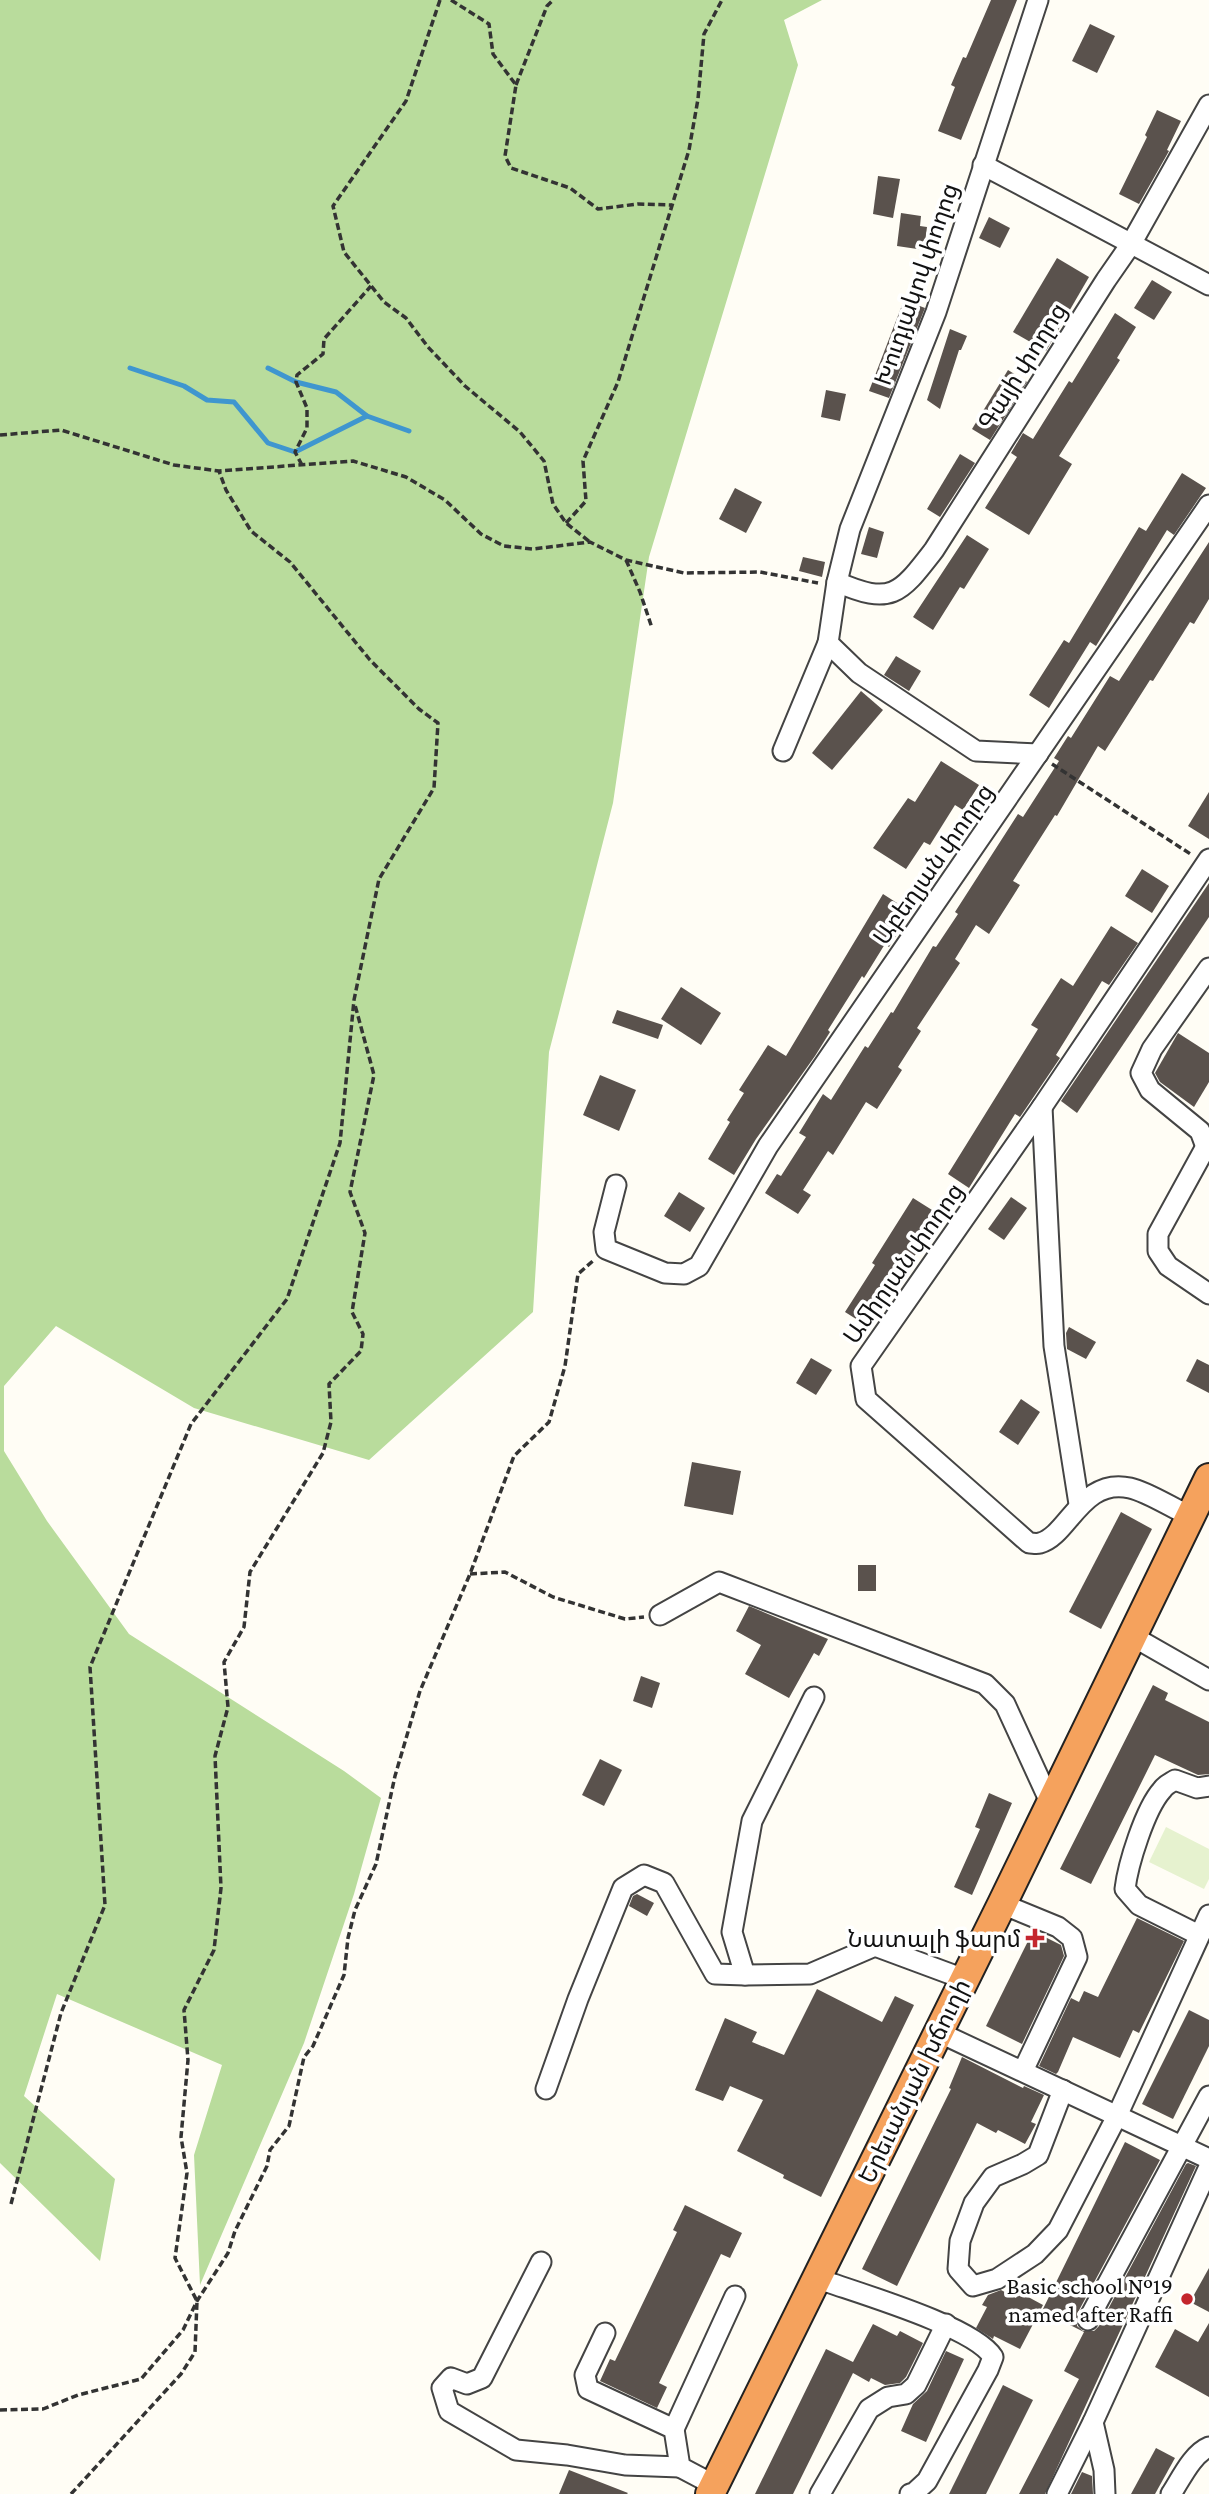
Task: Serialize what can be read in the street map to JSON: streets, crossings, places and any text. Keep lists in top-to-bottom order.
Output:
{
  "streets": {
    "highway": ["Երեւանյան խճուղի"],
    "street": [
      "Խուդյակով փողոց",
      "Գայի փողոց",
      "Աբեղյան փողոց",
      "Ամիրյան փողոց"
    ]
  },
  "crossings": [
    ["Խուդյակով փողոց", "Գայի փողոց"],
    ["Ամիրյան փողոց", "Երեւանյան խճուղի"]
  ],
  "places": {
    "health": ["Նատալի ֆարմ"],
    "other": ["Basic school №19 named after Raffi"]
  }
}
